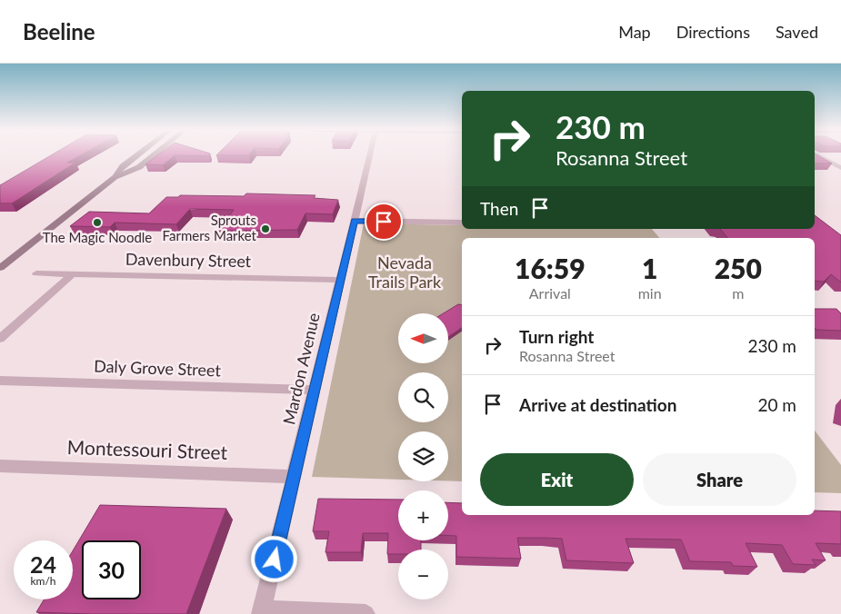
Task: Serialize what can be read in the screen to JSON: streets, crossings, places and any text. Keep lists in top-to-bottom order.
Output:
{
  "streets": {
    "street": [
      "Davenbury Street",
      "Daly Grove Street",
      "Mardon Avenue",
      "Montessouri Street"
    ]
  },
  "crossings": [
    ["Davenbury Street", "Mardon Avenue"],
    ["Daly Grove Street", "Mardon Avenue"],
    ["Mardon Avenue", "Montessouri Street"]
  ],
  "parks": ["Nevada Trails Park"],
  "places": ["The Magic Noodle", "Sprouts Farmers Market"],
  "north": "left",
  "page": {
    "header": "Beeline",
    "nav": ["Map", "Directions", "Saved"],
    "turn": ["230 m", "Rosanna Street"],
    "then": "Then",
    "eta": [
      "16:59",
      "Arrival",
      "1",
      "min",
      "250",
      "m"
    ],
    "map_buttons": ["+", "−"],
    "list": [
      {
        "name": "Turn right",
        "note": "Rosanna Street",
        "value": "230 m"
      },
      {
        "name": "Arrive at destination",
        "value": "20 m"
      }
    ],
    "buttons": ["Exit", "Share"],
    "speed": "24 km/h",
    "limit": "30"
  }
}
